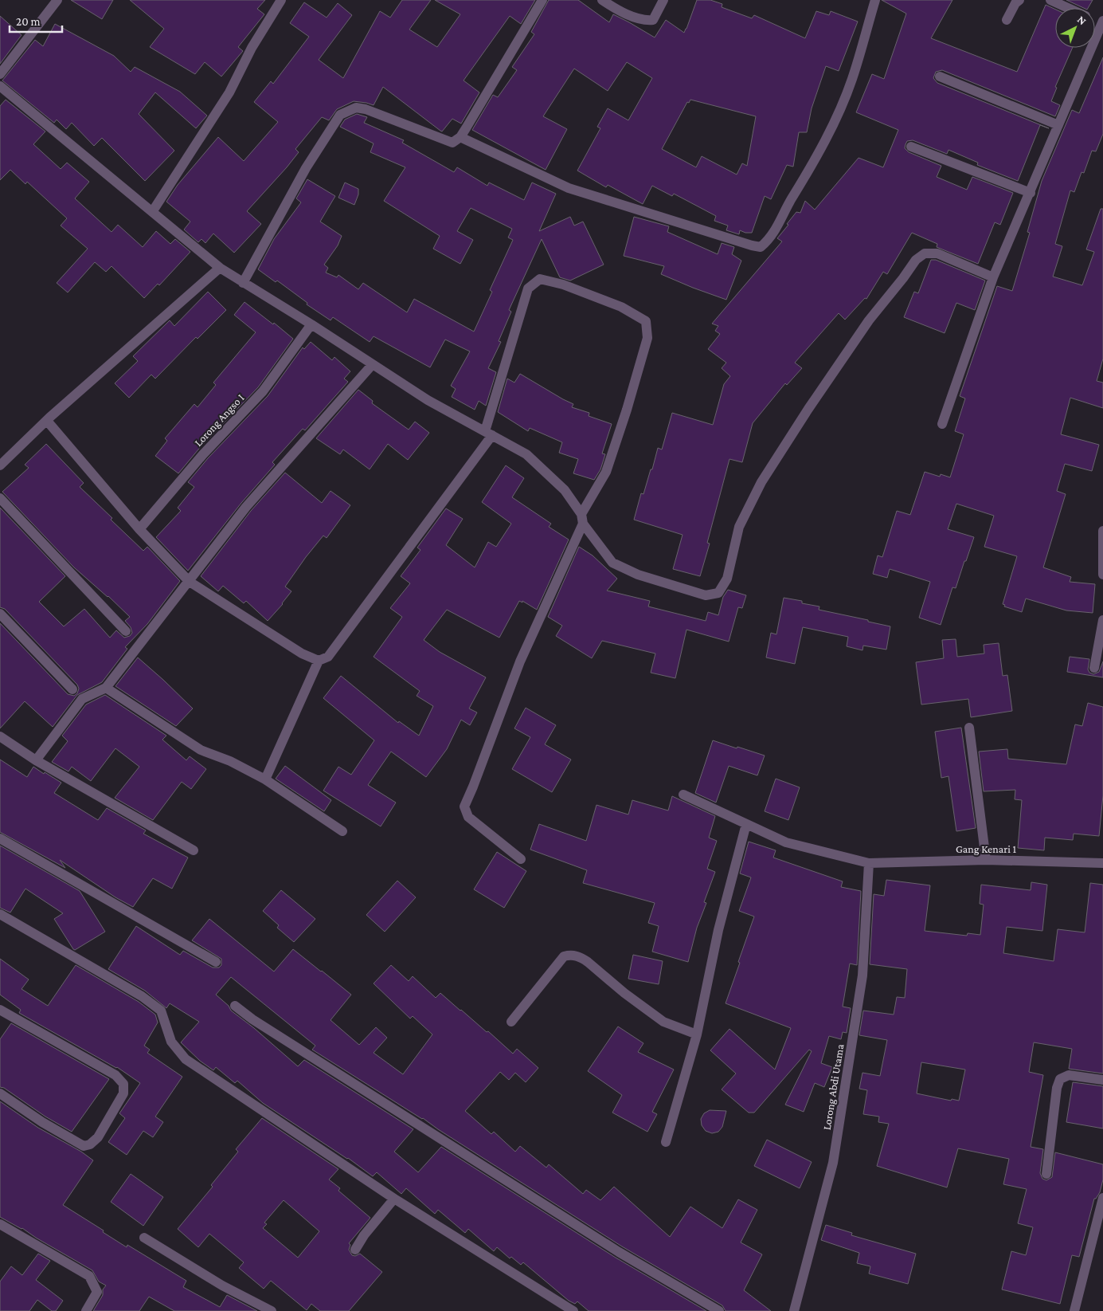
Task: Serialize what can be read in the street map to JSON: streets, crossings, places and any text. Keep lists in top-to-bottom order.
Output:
{
  "streets": {
    "street": ["Lorong Angso I", "Gang Kenari 1", "Lorong Abdi Utama"]
  },
  "crossings": [
    ["Gang Kenari 1", "Lorong Abdi Utama"]
  ],
  "scale_bar": "20 m",
  "north": "top right"
}
